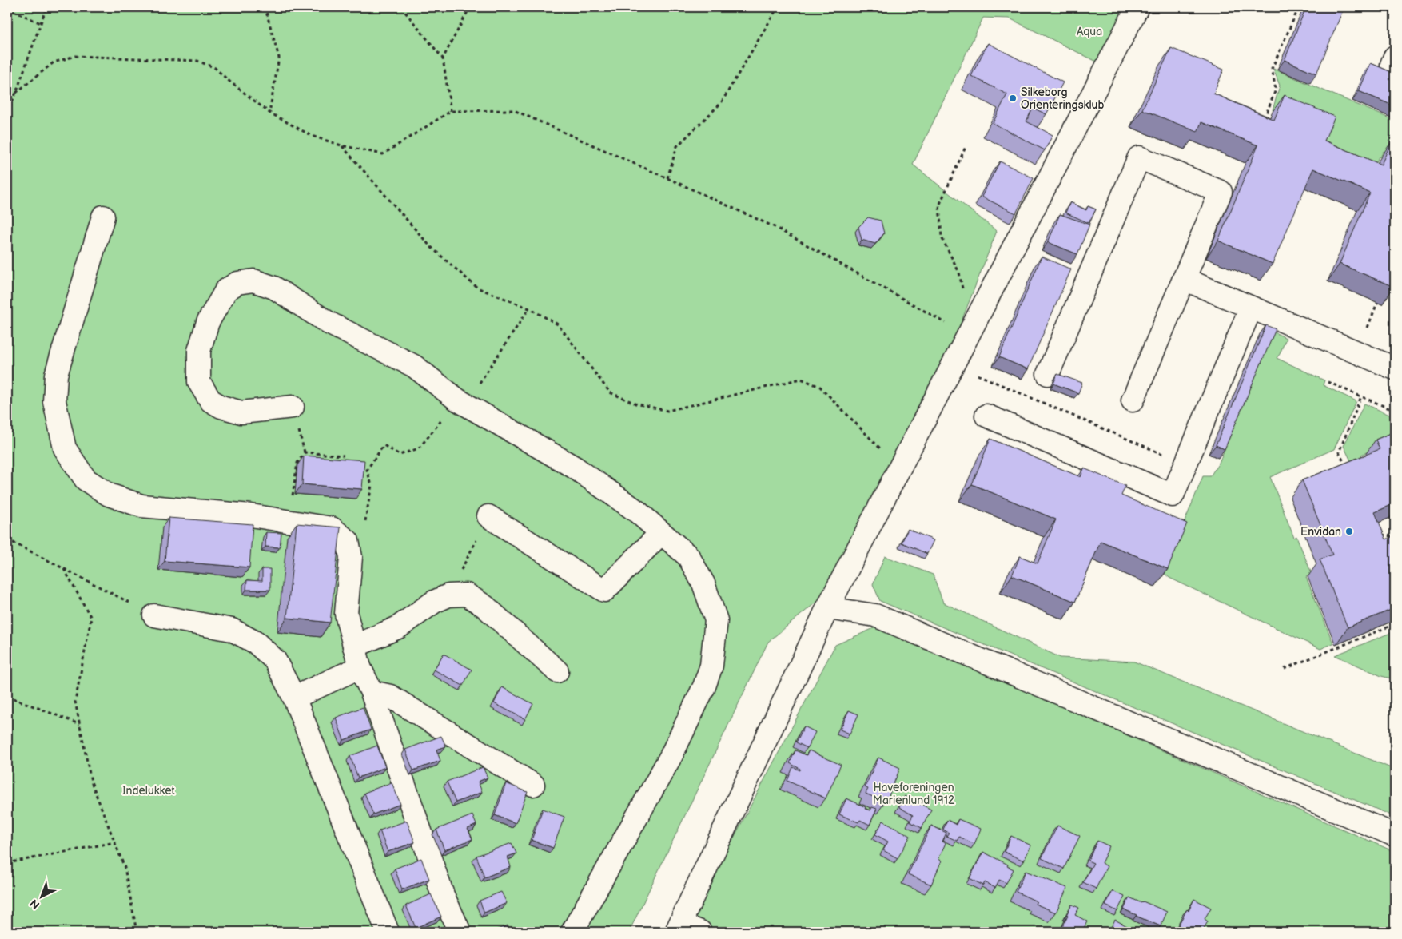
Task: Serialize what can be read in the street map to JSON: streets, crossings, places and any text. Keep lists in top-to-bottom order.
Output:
{
  "parks": ["Aqua", "Haveforeningen Marienlund 1912", "Indelukket"],
  "places": ["Silkeborg Orienteringsklub", "Envidan"],
  "north": "bottom left"
}
